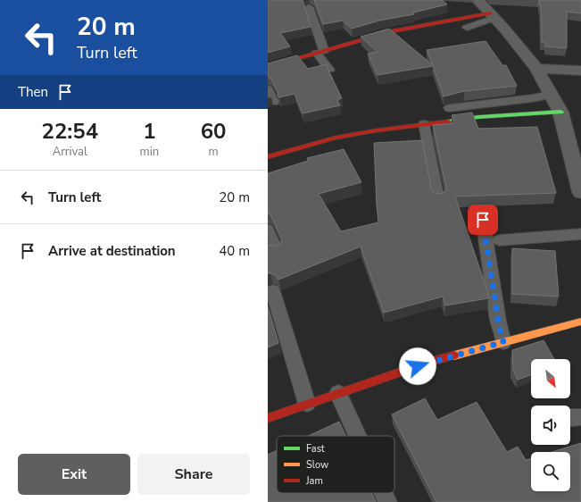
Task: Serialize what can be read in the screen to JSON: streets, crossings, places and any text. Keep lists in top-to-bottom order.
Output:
{
  "legend": ["Fast", "Slow", "Jam"],
  "north": "bottom right",
  "page": {
    "turn": ["20 m", "Turn left"],
    "then": "Then",
    "eta": [
      "22:54",
      "Arrival",
      "1",
      "min",
      "60",
      "m"
    ],
    "list": [
      {
        "name": "Turn left",
        "value": "20 m"
      },
      {
        "name": "Arrive at destination",
        "value": "40 m"
      }
    ],
    "buttons": ["Exit", "Share"]
  }
}
